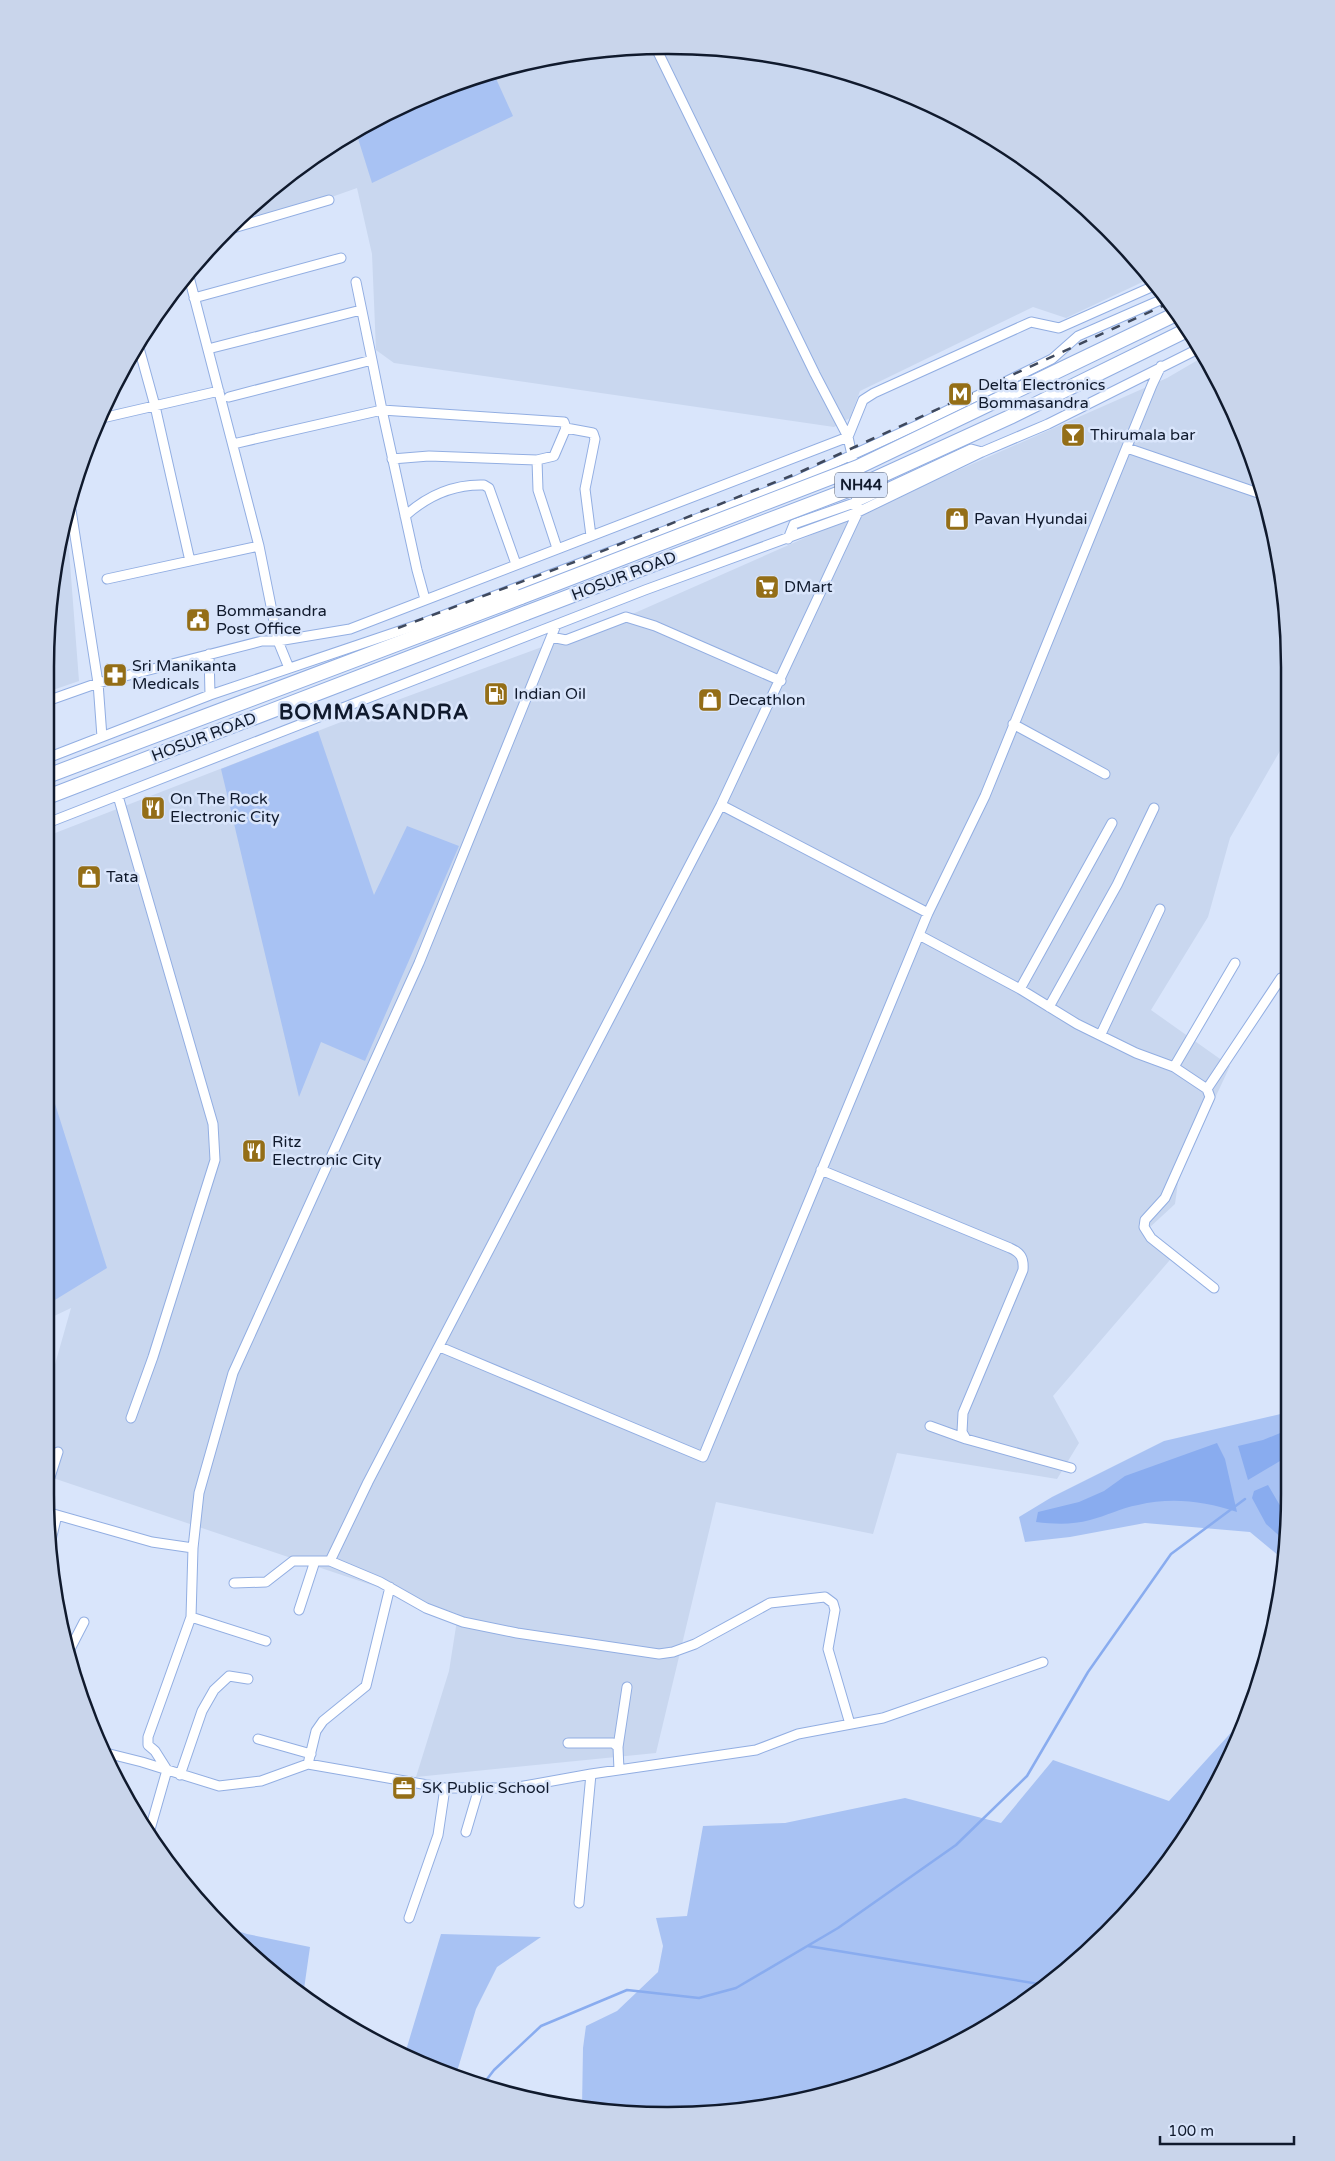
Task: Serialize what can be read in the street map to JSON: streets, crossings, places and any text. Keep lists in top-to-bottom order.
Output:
{
  "streets": {
    "highway": ["NH44", "HOSUR ROAD"]
  },
  "districts": ["BOMMASANDRA"],
  "places": {
    "metro station": ["Delta Electronics Bommasandra"],
    "bar": ["Thirumala bar"],
    "shop": ["Pavan Hyundai", "Decathlon", "Tata"],
    "supermarket": ["DMart"],
    "public building": ["Bommasandra Post Office"],
    "pharmacy": ["Sri Manikanta Medicals"],
    "fuel station": ["Indian Oil"],
    "restaurant": ["On The Rock Electronic City", "Ritz Electronic City"],
    "office": ["SK Public School"]
  },
  "scale_bar": "100 m"
}
